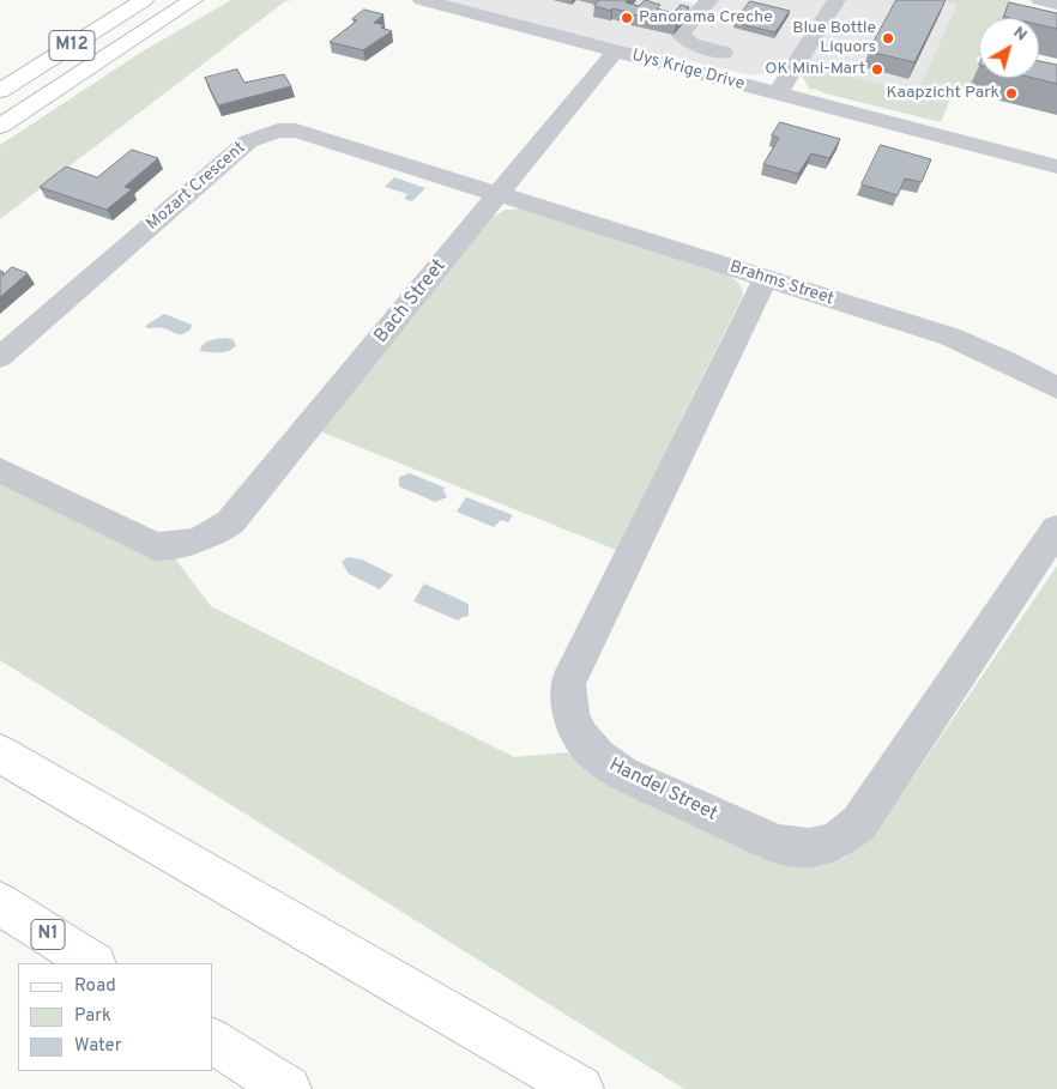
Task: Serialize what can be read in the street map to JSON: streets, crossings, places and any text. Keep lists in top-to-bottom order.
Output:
{
  "streets": {
    "main road": ["M12", "N1"],
    "street": [
      "Uys Krige Drive",
      "Mozart Crescent",
      "Brahms Street",
      "Bach Street",
      "Handel Street"
    ]
  },
  "crossings": [
    ["Uys Krige Drive", "Bach Street"],
    ["Mozart Crescent", "Brahms Street"],
    ["Mozart Crescent", "Bach Street"],
    ["Brahms Street", "Bach Street"],
    ["Brahms Street", "Handel Street"]
  ],
  "places": [
    "Panorama Creche",
    "Blue Bottle Liquors",
    "OK Mini-Mart",
    "Kaapzicht Park"
  ],
  "legend": ["Road", "Park", "Water"],
  "north": "top right"
}
